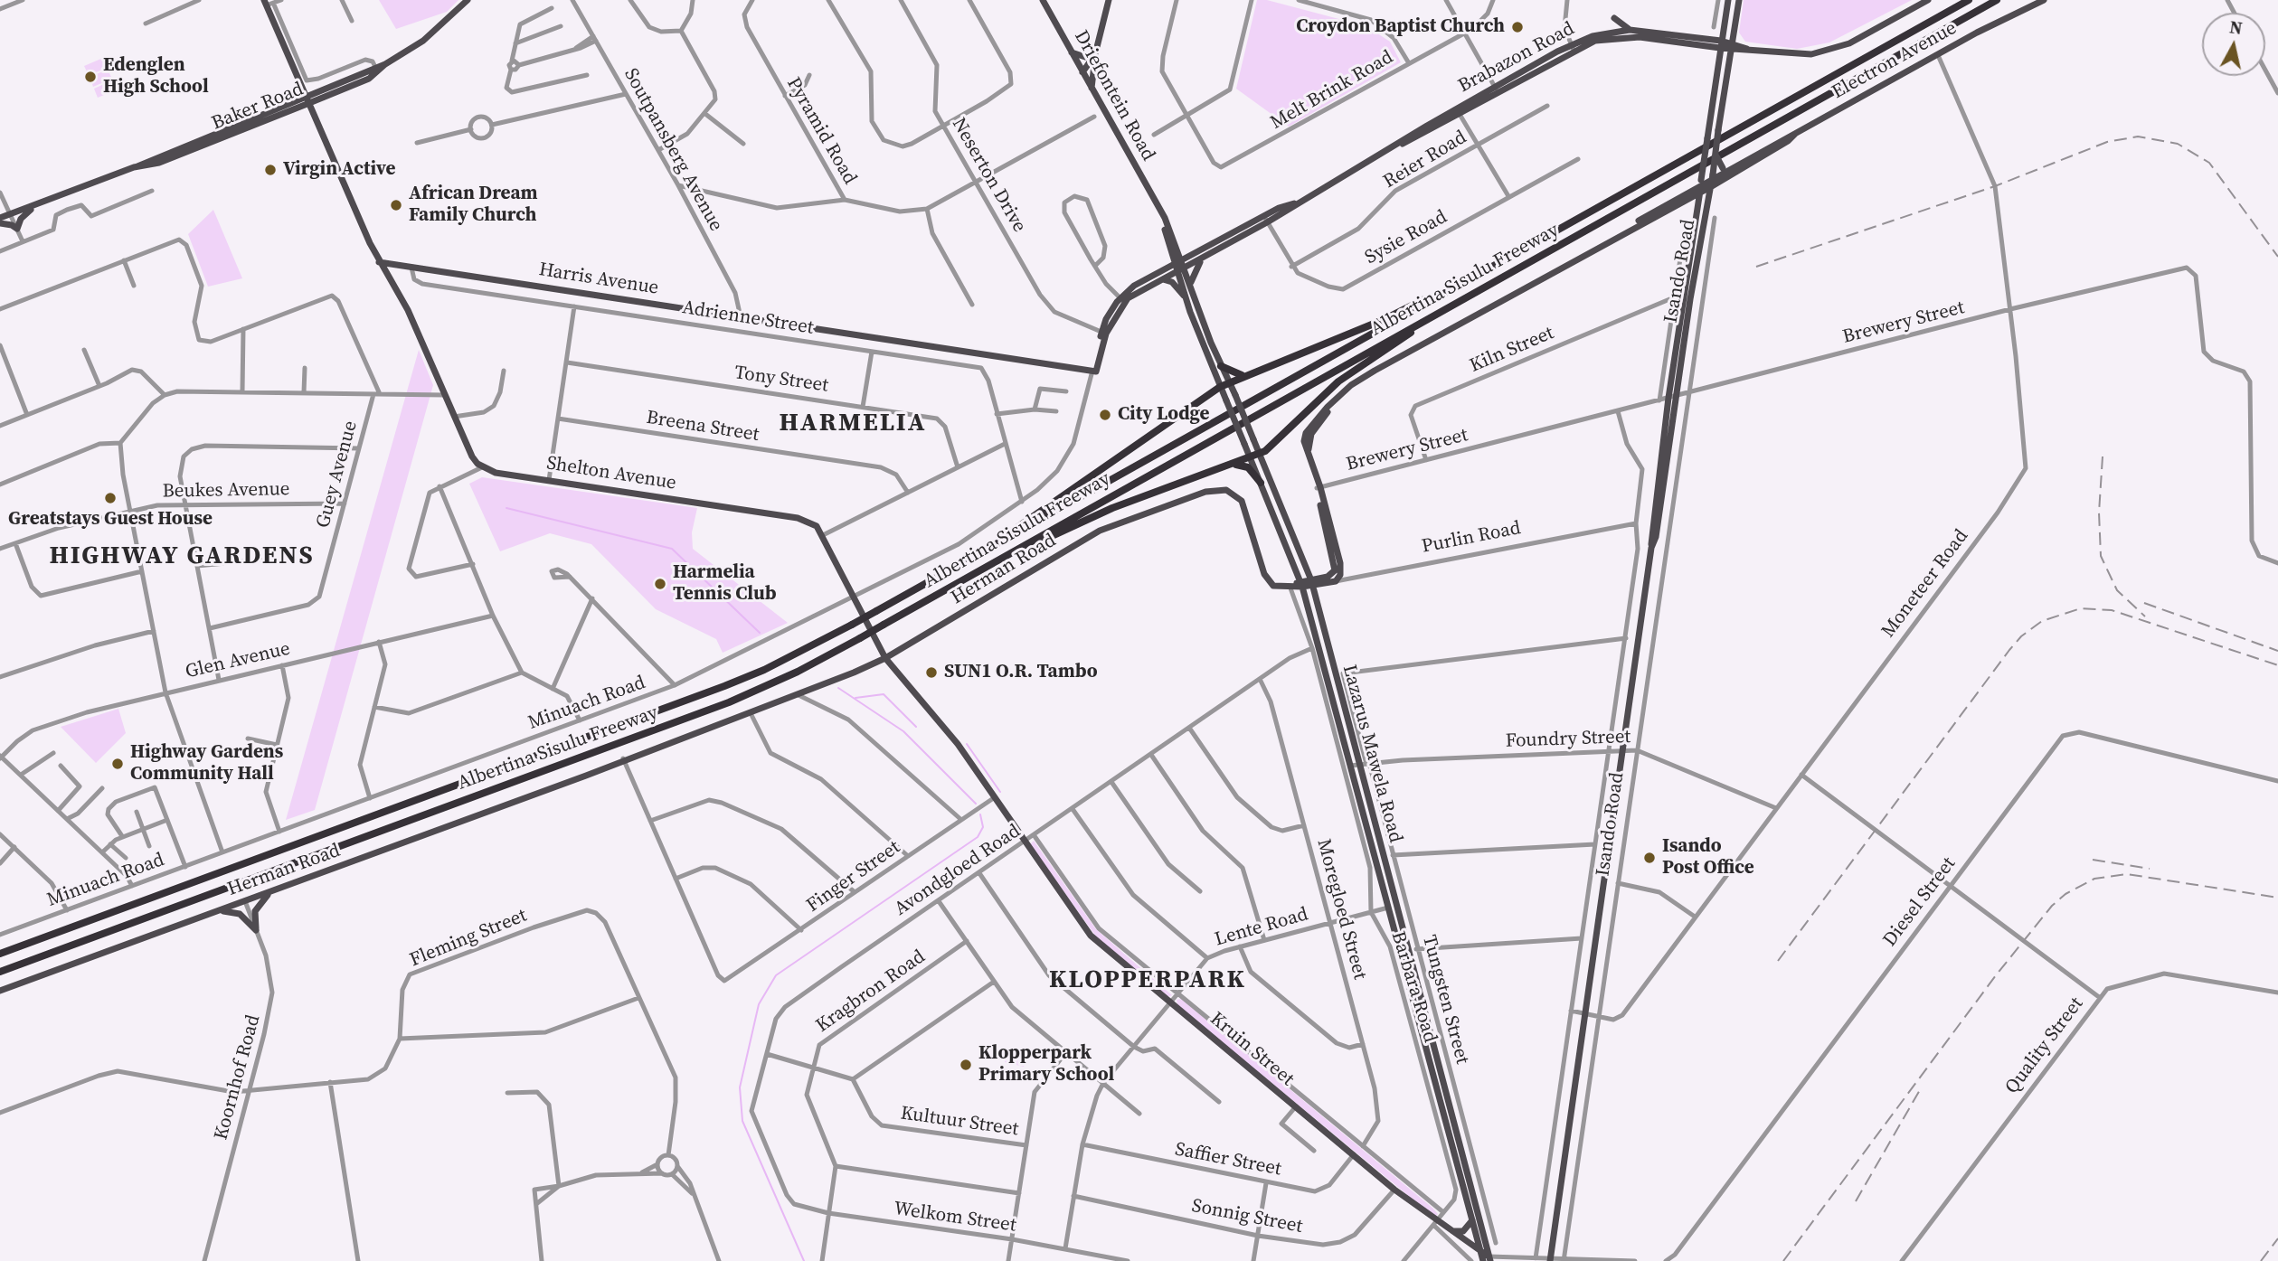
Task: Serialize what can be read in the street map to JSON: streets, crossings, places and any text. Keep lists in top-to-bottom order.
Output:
{
  "streets": {
    "highway": ["Albertina Sisulu Freeway"],
    "main road": [
      "Brabazon Road",
      "Electron Avenue",
      "Driefontein Road",
      "Baker Road",
      "Isando Road",
      "Harris Avenue",
      "Shelton Avenue",
      "Purlin Road",
      "Herman Road",
      "Lazarus Mawela Road",
      "Kruin Street"
    ],
    "street": [
      "Melt Brink Road",
      "Pyramid Road",
      "Soutpansberg Avenue",
      "Reier Road",
      "Neserton Drive",
      "Sysie Road",
      "Adrienne Street",
      "Brewery Street",
      "Kiln Street",
      "Tony Street",
      "Breena Street",
      "Guey Avenue",
      "Beukes Avenue",
      "Moneteer Road",
      "Glen Avenue",
      "Minuach Road",
      "Foundry Street",
      "Avondgloed Road",
      "Finger Street",
      "Diesel Street",
      "Moregloed Street",
      "Lente Road",
      "Fleming Street",
      "Barbara Road",
      "Kragbron Road",
      "Tungsten Street",
      "Quality Street",
      "Koornhof Road",
      "Kultuur Street",
      "Saffier Street",
      "Sonnig Street",
      "Welkom Street"
    ]
  },
  "crossings": [
    ["Brabazon Road", "Driefontein Road"],
    ["Brabazon Road", "Isando Road"],
    ["Brabazon Road", "Lazarus Mawela Road"],
    ["Electron Avenue", "Isando Road"],
    ["Electron Avenue", "Brewery Street"],
    ["Electron Avenue", "Purlin Road"],
    ["Electron Avenue", "Moneteer Road"],
    ["Electron Avenue", "Lazarus Mawela Road"],
    ["Driefontein Road", "Lazarus Mawela Road"],
    ["Pyramid Road", "Neserton Drive"],
    ["Soutpansberg Avenue", "Harris Avenue"],
    ["Reier Road", "Sysie Road"],
    ["Isando Road", "Brewery Street"],
    ["Isando Road", "Purlin Road"],
    ["Isando Road", "Moneteer Road"],
    ["Isando Road", "Foundry Street"],
    ["Isando Road", "Tungsten Street"],
    ["Harris Avenue", "Adrienne Street"],
    ["Harris Avenue", "Minuach Road"],
    ["Brewery Street", "Kiln Street"],
    ["Brewery Street", "Moneteer Road"],
    ["Shelton Avenue", "Herman Road"],
    ["Shelton Avenue", "Minuach Road"],
    ["Shelton Avenue", "Kruin Street"],
    ["Guey Avenue", "Beukes Avenue"],
    ["Purlin Road", "Lazarus Mawela Road"],
    ["Herman Road", "Barbara Road"],
    ["Herman Road", "Kruin Street"],
    ["Herman Road", "Koornhof Road"],
    ["Moneteer Road", "Foundry Street"],
    ["Foundry Street", "Lazarus Mawela Road"],
    ["Foundry Street", "Tungsten Street"],
    ["Lazarus Mawela Road", "Lente Road"],
    ["Lazarus Mawela Road", "Kruin Street"],
    ["Avondgloed Road", "Moregloed Street"],
    ["Avondgloed Road", "Barbara Road"],
    ["Avondgloed Road", "Kruin Street"],
    ["Avondgloed Road", "Welkom Street"],
    ["Finger Street", "Kruin Street"],
    ["Moregloed Street", "Lente Road"],
    ["Moregloed Street", "Kruin Street"],
    ["Lente Road", "Barbara Road"],
    ["Lente Road", "Kruin Street"],
    ["Lente Road", "Saffier Street"],
    ["Lente Road", "Sonnig Street"],
    ["Lente Road", "Welkom Street"],
    ["Fleming Street", "Koornhof Road"],
    ["Barbara Road", "Kruin Street"],
    ["Kruin Street", "Saffier Street"],
    ["Kruin Street", "Sonnig Street"]
  ],
  "districts": ["HARMELIA", "HIGHWAY GARDENS", "KLOPPERPARK"],
  "places": [
    "Croydon Baptist Church",
    "Edenglen High School",
    "Virgin Active",
    "African Dream Family Church",
    "City Lodge",
    "Greatstays Guest House",
    "Harmelia Tennis Club",
    "SUN1 O.R. Tambo",
    "Highway Gardens Community Hall",
    "Isando Post Office",
    "Klopperpark Primary School"
  ],
  "north": "top"
}
